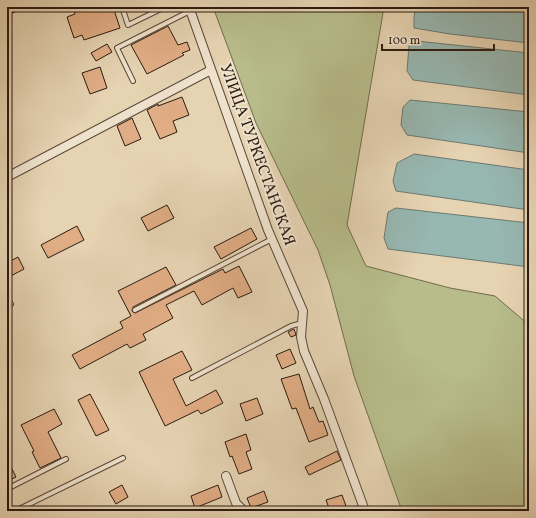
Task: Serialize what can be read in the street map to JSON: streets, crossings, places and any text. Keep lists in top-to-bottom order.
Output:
{
  "streets": {
    "street": ["УЛИЦА ТУРКЕСТАНСКАЯ"]
  },
  "scale_bar": "100 m"
}
